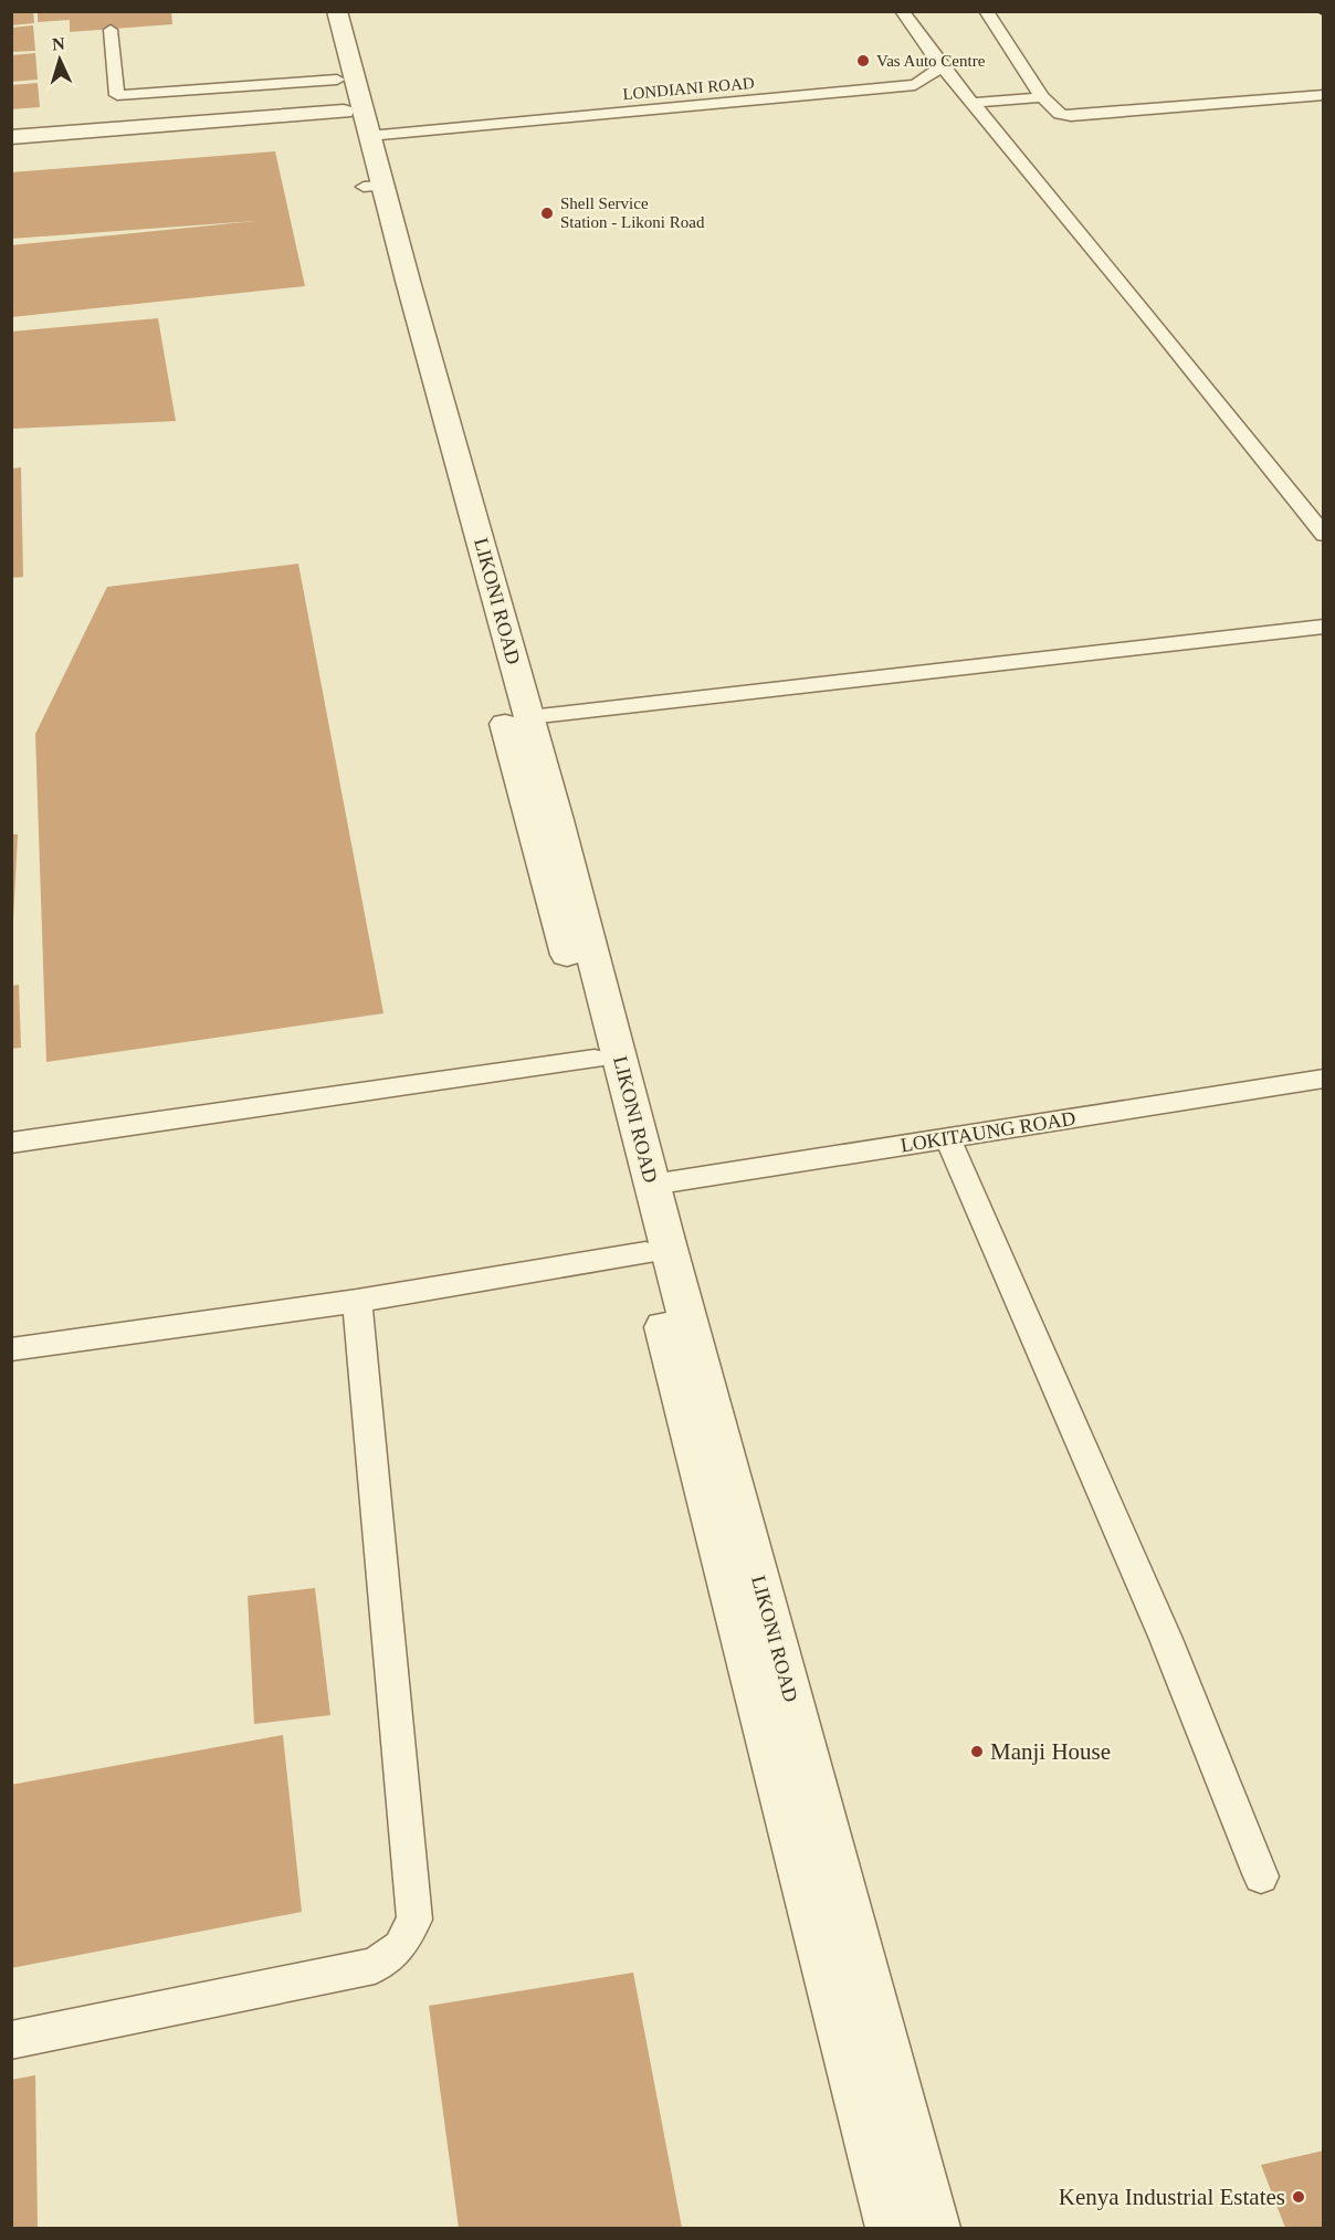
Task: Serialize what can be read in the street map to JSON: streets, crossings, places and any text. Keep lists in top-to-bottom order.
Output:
{
  "streets": {
    "street": ["LIKONI ROAD"],
    "lane": ["LONDIANI ROAD", "LOKITAUNG ROAD"]
  },
  "crossings": [
    ["LONDIANI ROAD", "LIKONI ROAD"],
    ["LIKONI ROAD", "LOKITAUNG ROAD"]
  ],
  "places": [
    "Vas Auto Centre",
    "Shell Service Station - Likoni Road",
    "Manji House",
    "Kenya Industrial Estates"
  ],
  "north": "top"
}
